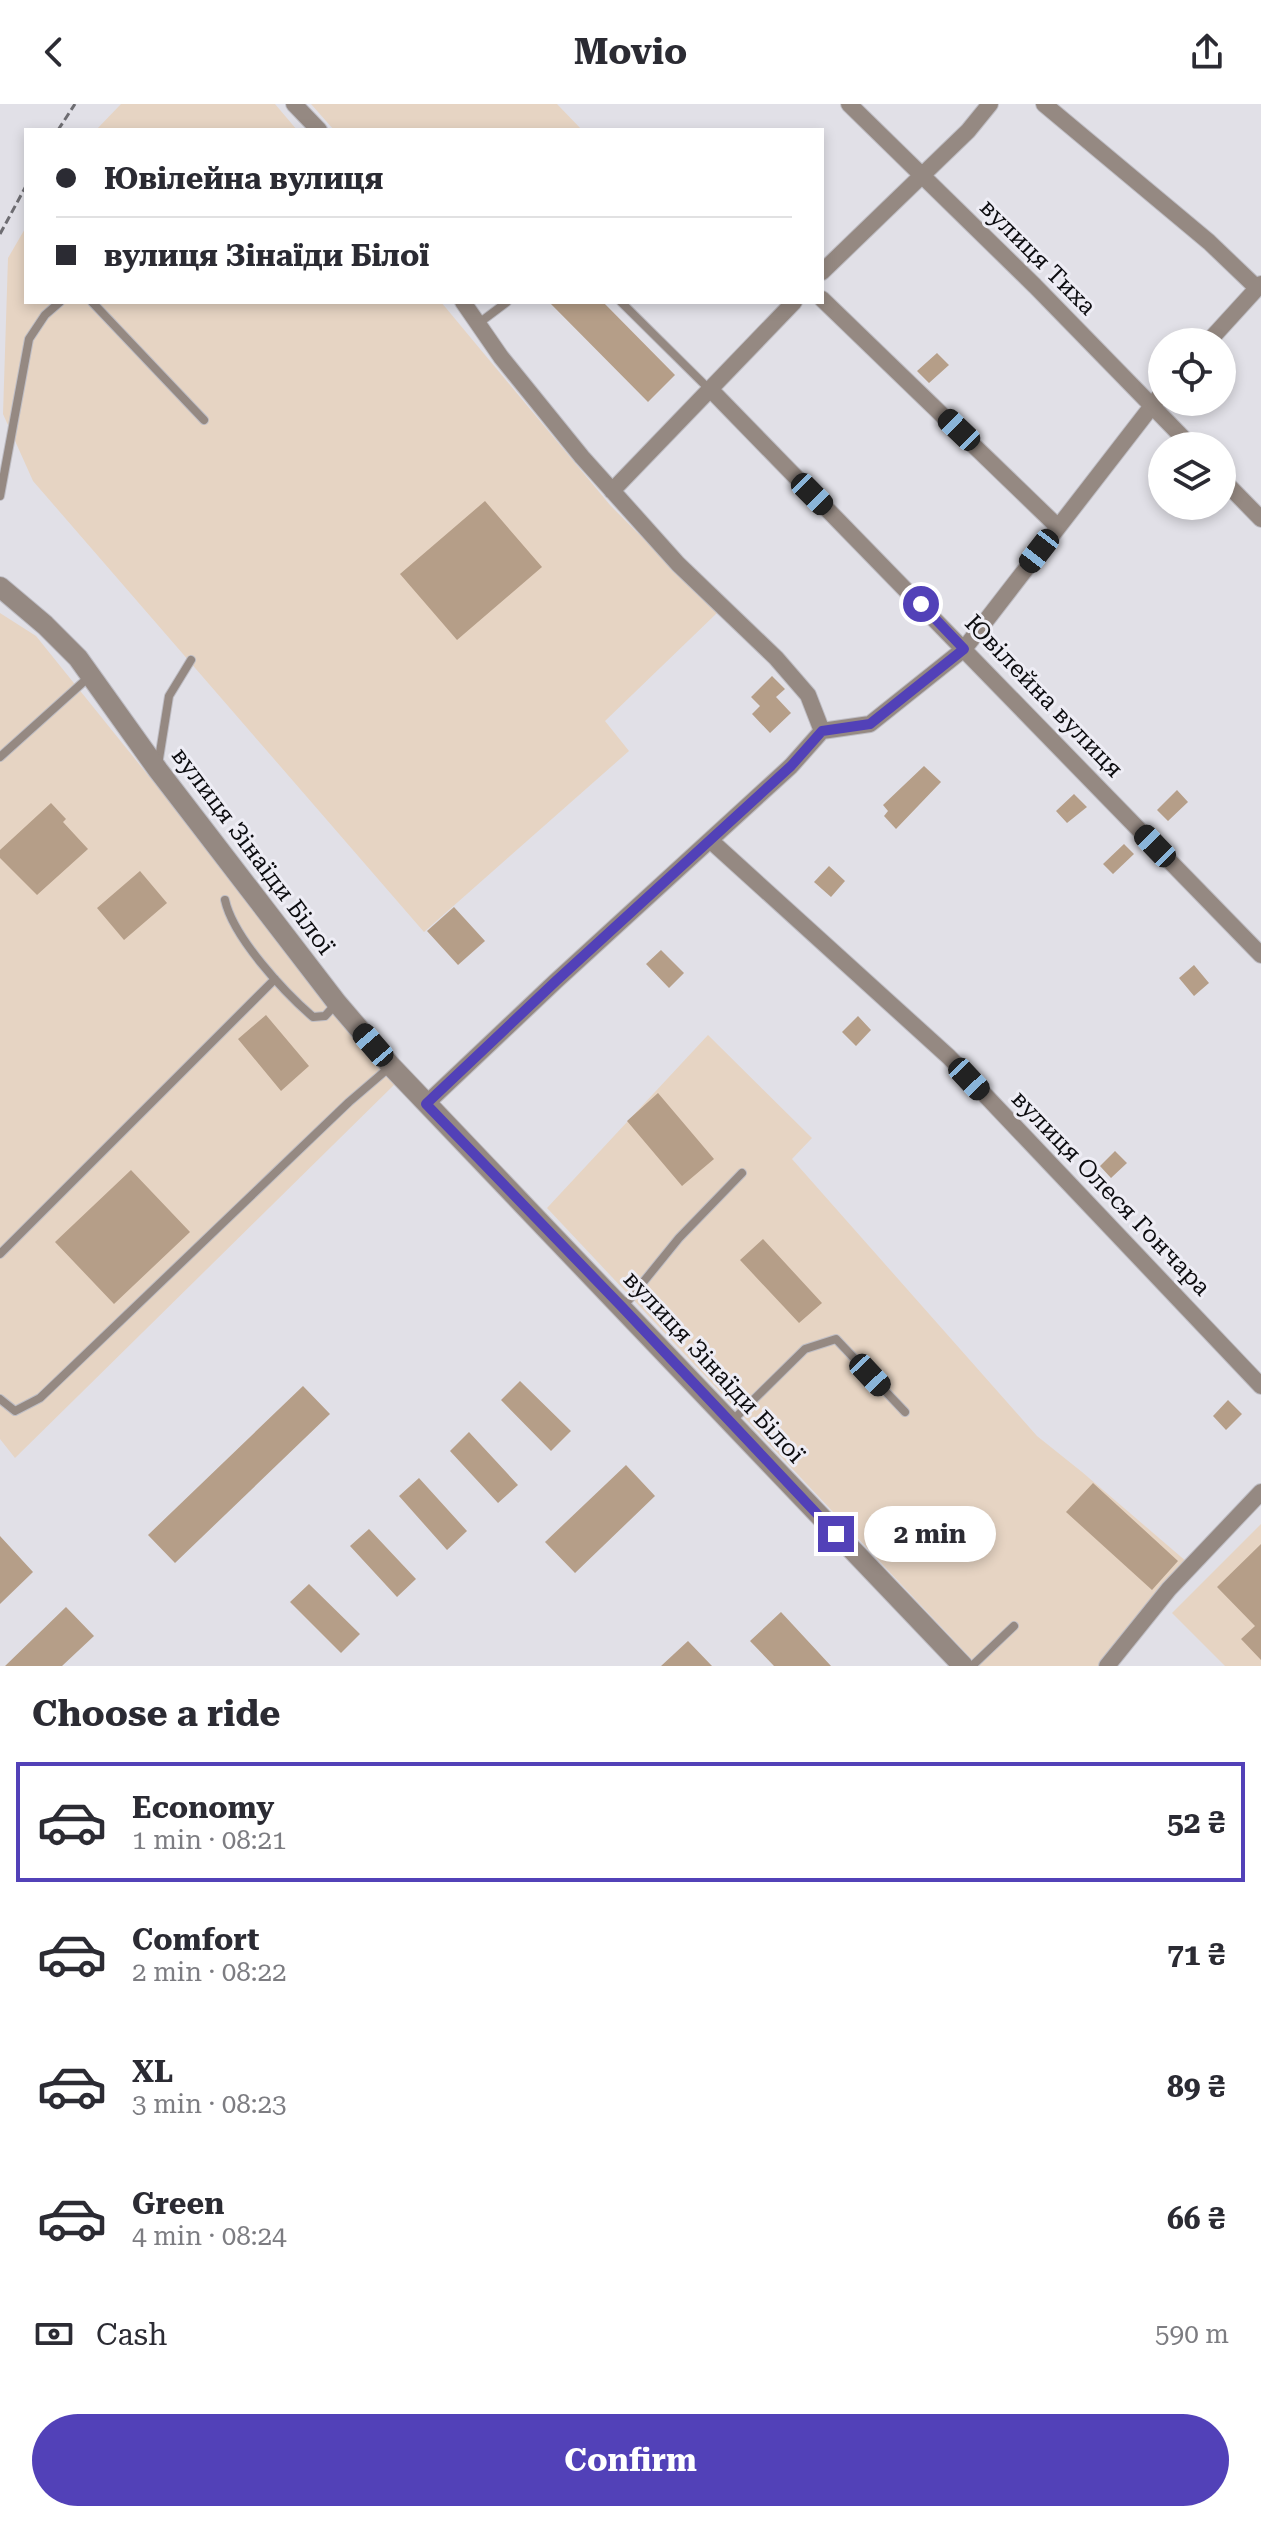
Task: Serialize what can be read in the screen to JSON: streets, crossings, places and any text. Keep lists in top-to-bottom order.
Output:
{
  "streets": {
    "street": [
      "вулиця Тиха",
      "Ювілейна вулиця",
      "вулиця Зінаїди Білої",
      "вулиця Олеся Гончара"
    ]
  },
  "page": {
    "header": "Movio",
    "banner": ["Ювілейна вулиця", "вулиця Зінаїди Білої"],
    "bubble": "2 min",
    "heading": "Choose a ride",
    "list": [
      {
        "name": "Economy",
        "note": "1 min · 08:21",
        "value": "52 ₴"
      },
      {
        "name": "Comfort",
        "note": "2 min · 08:22",
        "value": "71 ₴"
      },
      {
        "name": "XL",
        "note": "3 min · 08:23",
        "value": "89 ₴"
      },
      {
        "name": "Green",
        "note": "4 min · 08:24",
        "value": "66 ₴"
      }
    ],
    "pay": ["Cash", "590 m"],
    "buttons": "Confirm"
  }
}
